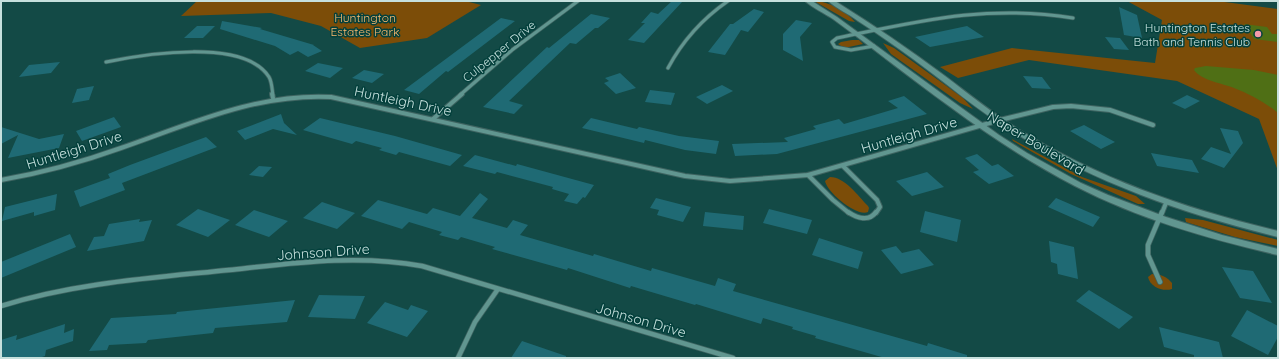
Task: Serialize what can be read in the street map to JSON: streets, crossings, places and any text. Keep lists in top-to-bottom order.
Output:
{
  "streets": {
    "main road": ["Naper Boulevard"],
    "street": ["Culpepper Drive", "Huntleigh Drive", "Johnson Drive"]
  },
  "crossings": [
    ["Culpepper Drive", "Huntleigh Drive"],
    ["Huntleigh Drive", "Naper Boulevard"]
  ],
  "parks": ["Huntington Estates Park"],
  "places": ["Huntington Estates Bath and Tennis Club"]
}
